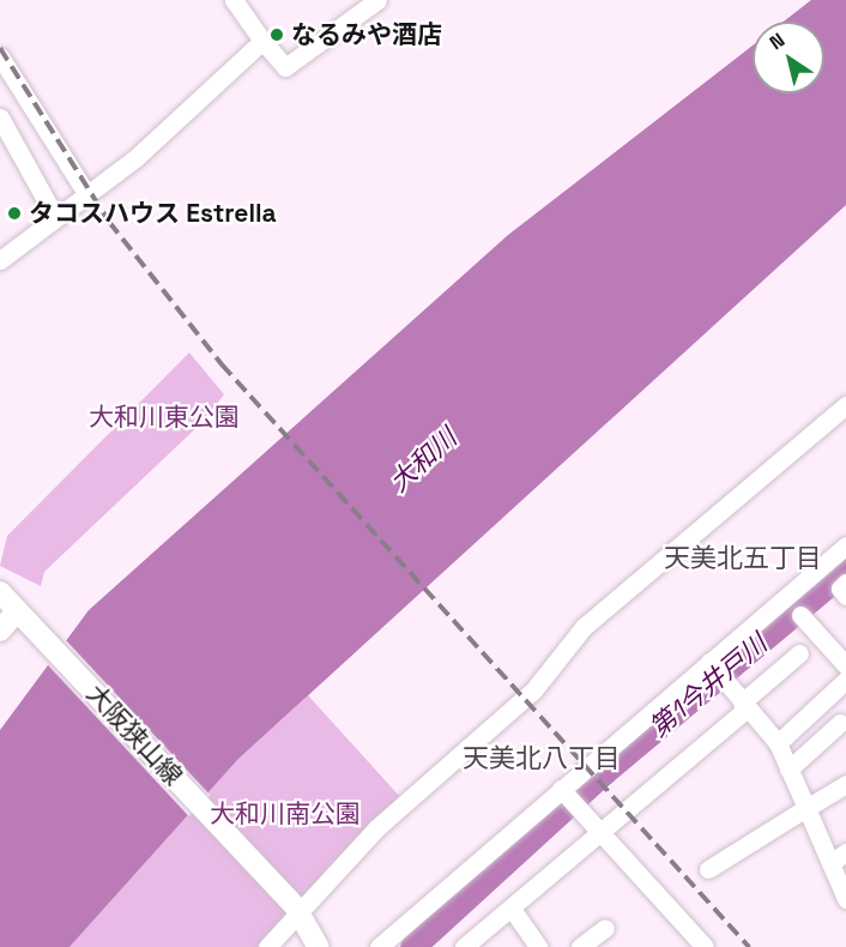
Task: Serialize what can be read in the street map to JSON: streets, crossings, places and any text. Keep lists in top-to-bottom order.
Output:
{
  "streets": {
    "main road": ["大阪狭山線"]
  },
  "districts": ["天美北五丁目", "天美北八丁目"],
  "water": ["大和川", "第1今井戸川"],
  "parks": ["大和川東公園", "大和川南公園"],
  "places": ["なるみや酒店", "タコスハウス Estrella"],
  "north": "top left"
}
